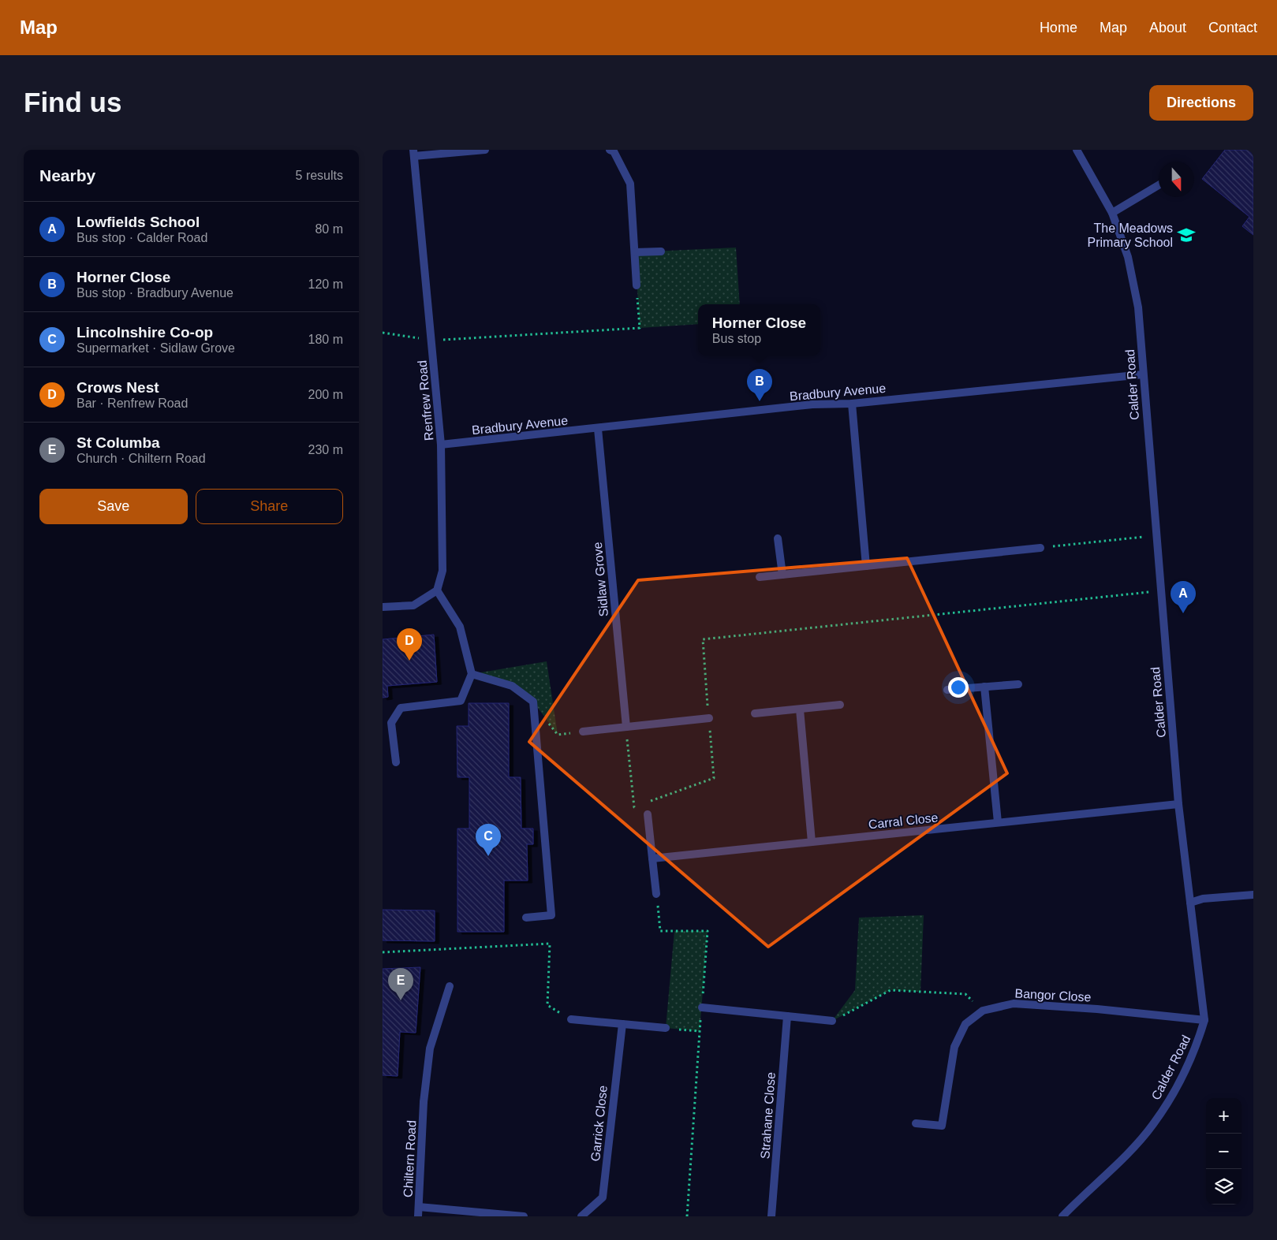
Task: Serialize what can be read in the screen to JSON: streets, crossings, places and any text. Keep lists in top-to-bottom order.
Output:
{
  "streets": {
    "street": [
      "Calder Road",
      "Bradbury Avenue",
      "Renfrew Road",
      "Sidlaw Grove",
      "Carral Close",
      "Bangor Close",
      "Strahane Close",
      "Garrick Close",
      "Chiltern Road"
    ]
  },
  "crossings": [
    ["Calder Road", "Bradbury Avenue"],
    ["Calder Road", "Carral Close"],
    ["Calder Road", "Bangor Close"],
    ["Bradbury Avenue", "Renfrew Road"],
    ["Bradbury Avenue", "Sidlaw Grove"]
  ],
  "places": {
    "school or university": ["The Meadows Primary School"]
  },
  "north": "bottom",
  "page": {
    "header": "Map",
    "nav": [
      "Home",
      "Map",
      "About",
      "Contact"
    ],
    "buttons": [
      "Directions",
      ["Save", "Share"]
    ],
    "title": "Find us",
    "heading": ["Nearby", "5 results"],
    "list": [
      {
        "mark": "A",
        "name": "Lowfields School",
        "note": "Bus stop · Calder Road",
        "value": "80 m"
      },
      {
        "mark": "B",
        "name": "Horner Close",
        "note": "Bus stop · Bradbury Avenue",
        "value": "120 m"
      },
      {
        "mark": "C",
        "name": "Lincolnshire Co-op",
        "note": "Supermarket · Sidlaw Grove",
        "value": "180 m"
      },
      {
        "mark": "D",
        "name": "Crows Nest",
        "note": "Bar · Renfrew Road",
        "value": "200 m"
      },
      {
        "mark": "E",
        "name": "St Columba",
        "note": "Church · Chiltern Road",
        "value": "230 m"
      }
    ],
    "popup": ["Horner Close", "Bus stop"],
    "pins": [
      "B",
      "A",
      "D",
      "C",
      "E"
    ],
    "map_buttons": ["+", "−"]
  }
}
